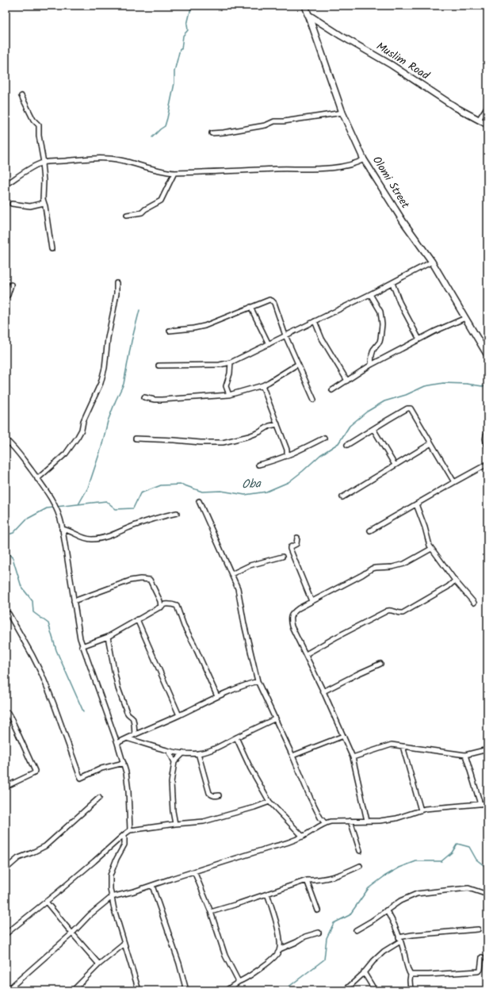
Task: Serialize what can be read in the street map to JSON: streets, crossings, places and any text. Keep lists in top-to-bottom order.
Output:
{
  "streets": {
    "main road": ["Muslim Road", "Olomi Street"]
  },
  "crossings": [
    ["Muslim Road", "Olomi Street"]
  ],
  "water": ["Oba"]
}
